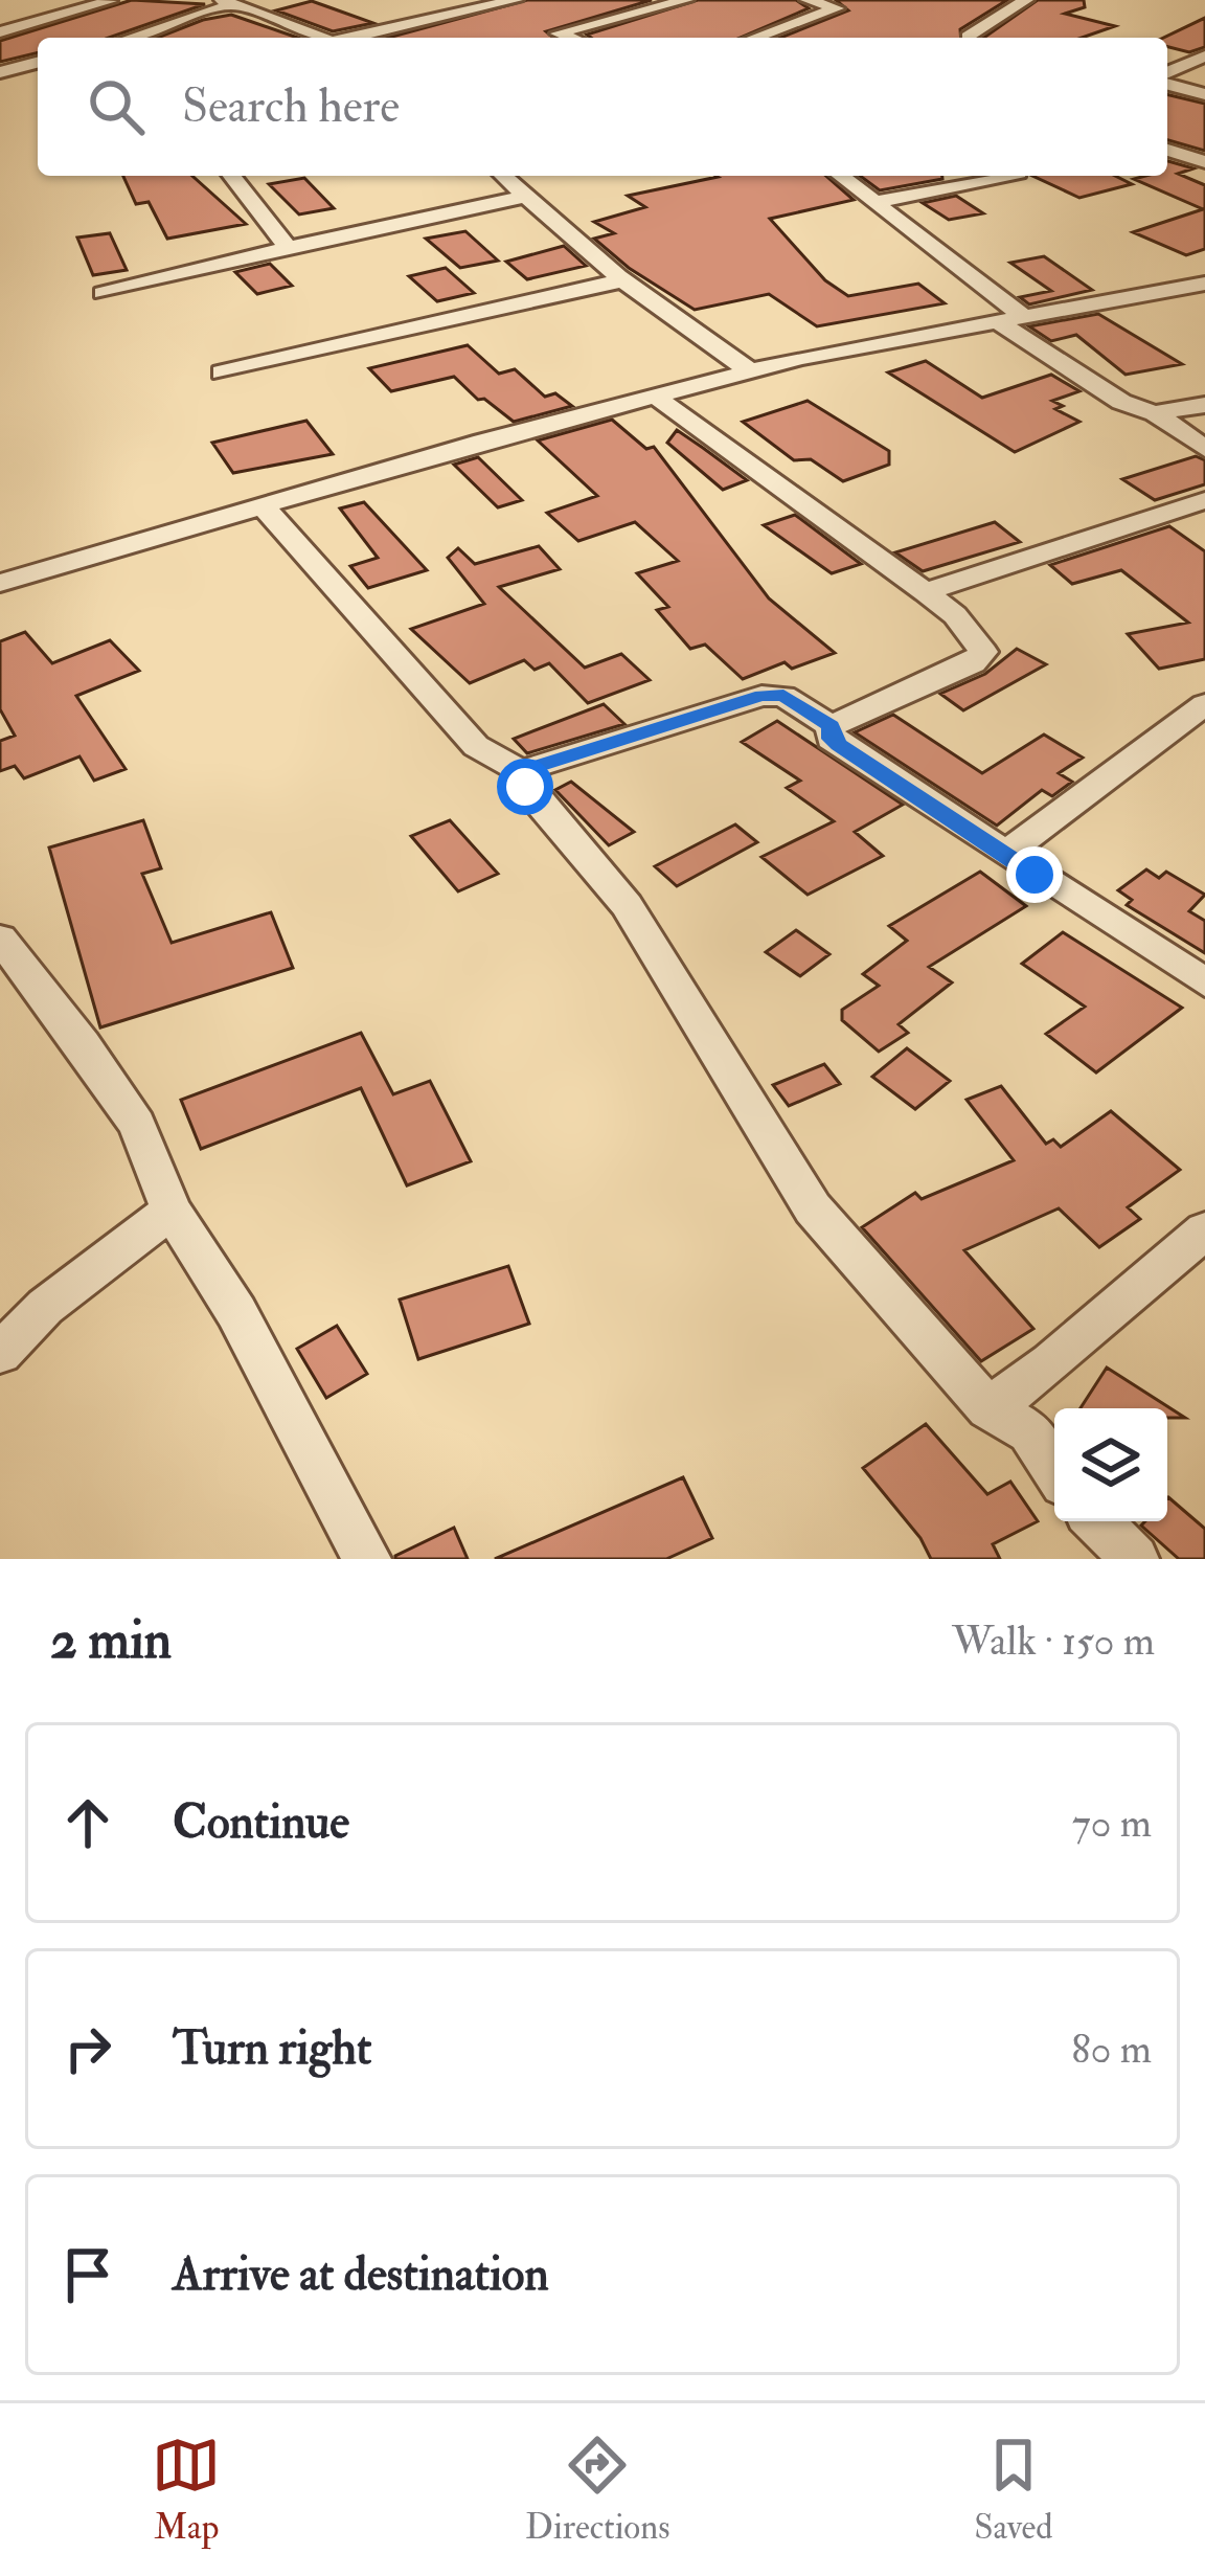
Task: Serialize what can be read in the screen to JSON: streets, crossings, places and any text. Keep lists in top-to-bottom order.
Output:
{
  "page": {
    "search": "Search here",
    "heading": ["2 min", "Walk · 150 m"],
    "list": [
      ["Continue", "70 m"],
      ["Turn right", "80 m"],
      "Arrive at destination"
    ],
    "nav": ["Map", "Directions", "Saved"]
  }
}
